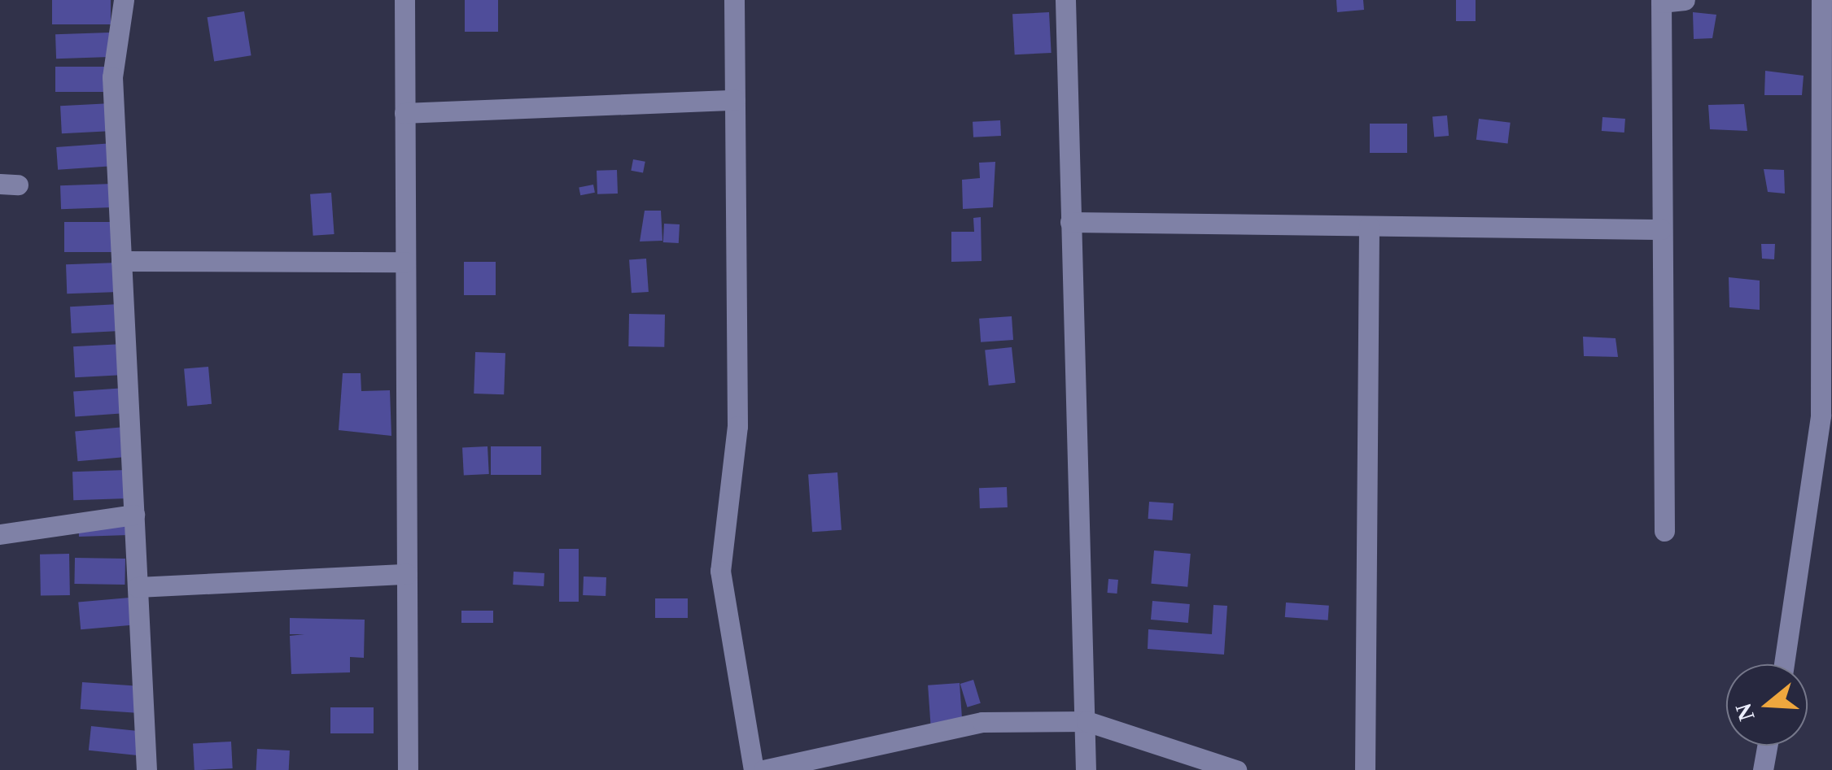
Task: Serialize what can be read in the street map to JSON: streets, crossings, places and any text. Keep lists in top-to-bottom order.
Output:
{
  "north": "left"
}
